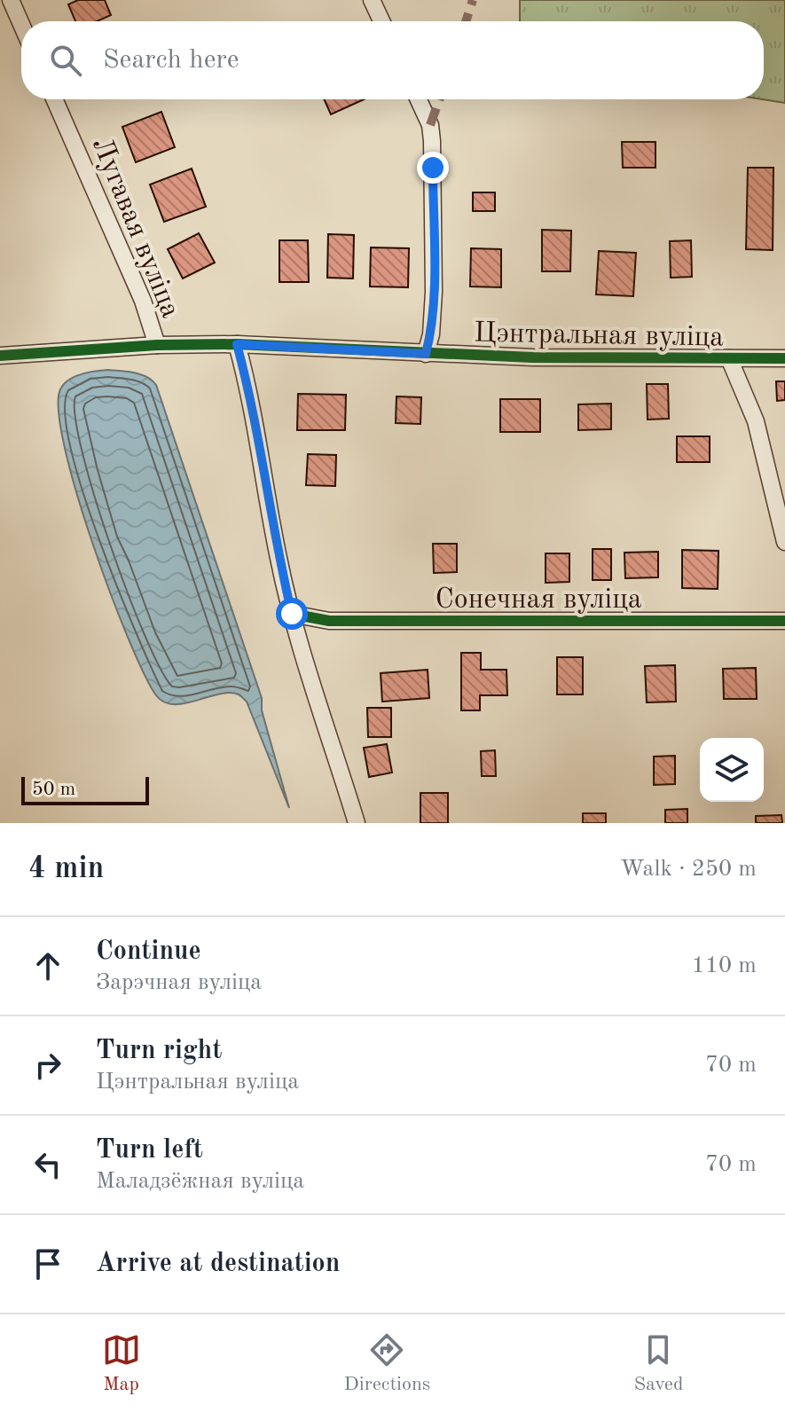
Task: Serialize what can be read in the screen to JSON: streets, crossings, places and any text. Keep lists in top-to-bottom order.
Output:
{
  "streets": {
    "street": ["Лугавая вуліца", "Цэнтральная вуліца", "Сонечная вуліца"]
  },
  "crossings": [
    ["Лугавая вуліца", "Цэнтральная вуліца"]
  ],
  "scale_bar": "50 m",
  "page": {
    "search": "Search here",
    "scale": "50 m",
    "heading": ["4 min", "Walk · 250 m"],
    "list": [
      ["Continue", "Зарэчная вуліца", "110 m"],
      ["Turn right", "Цэнтральная вуліца", "70 m"],
      ["Turn left", "Маладзёжная вуліца", "70 m"],
      "Arrive at destination"
    ],
    "nav": ["Map", "Directions", "Saved"]
  }
}
